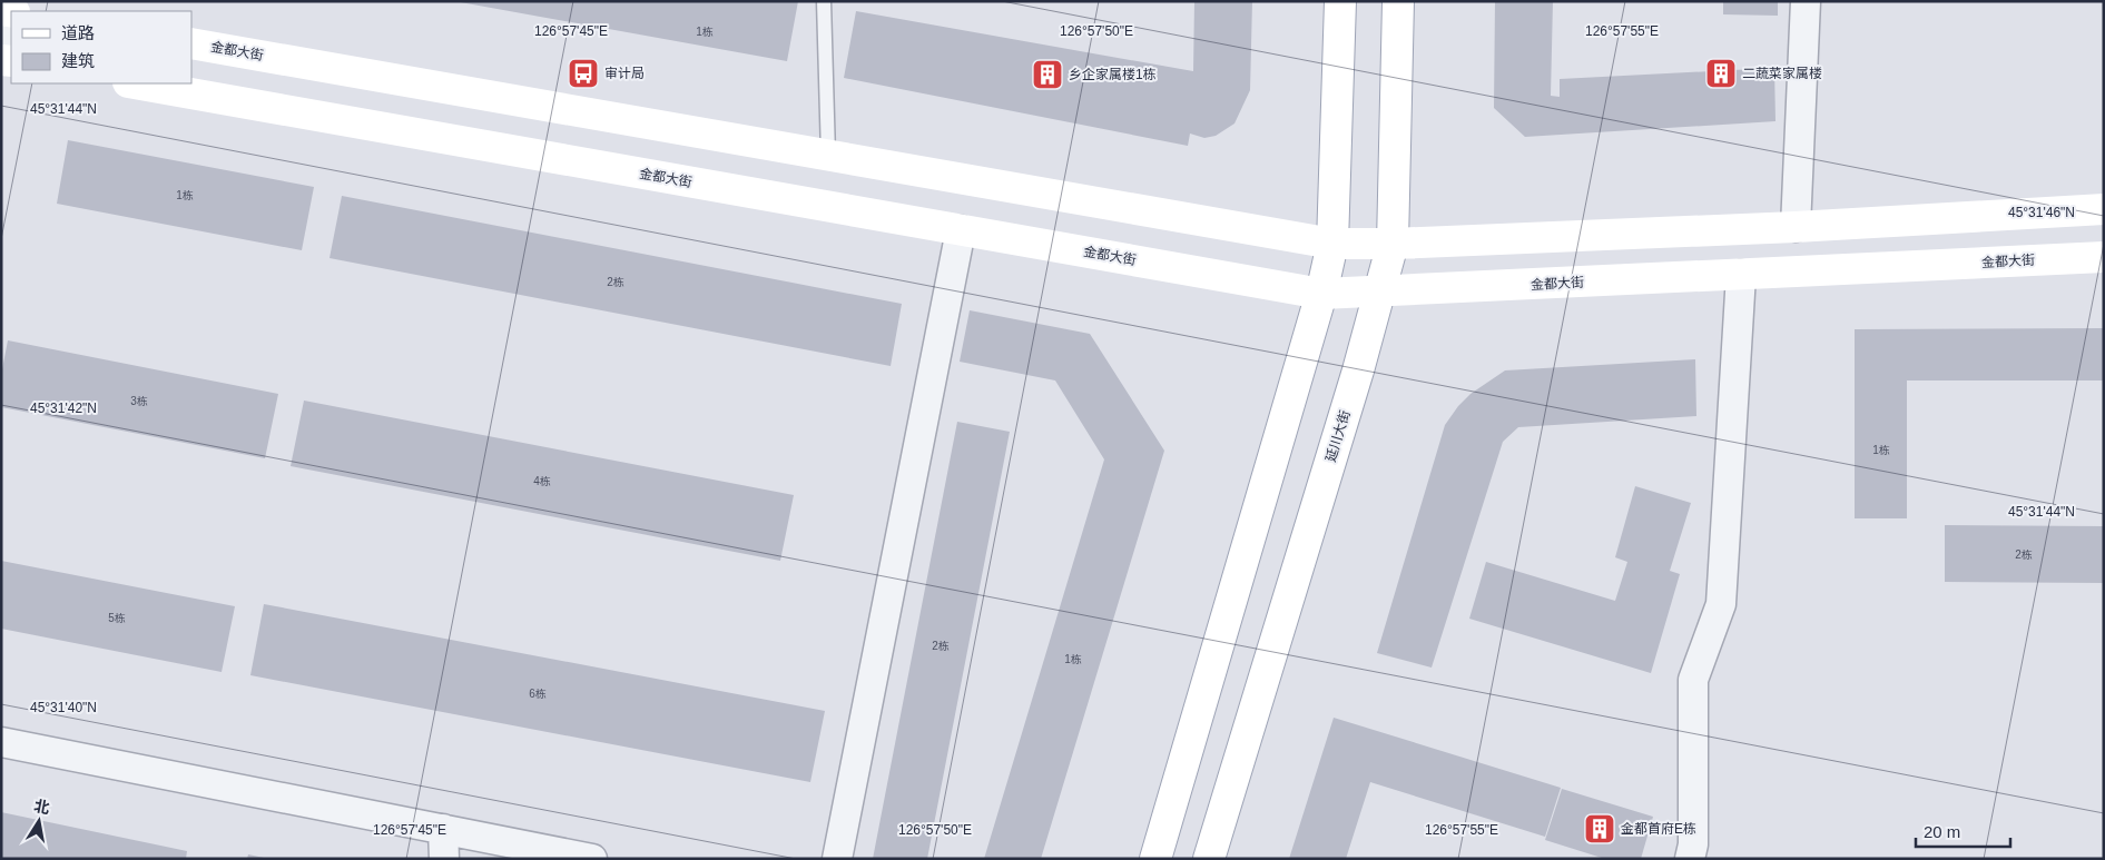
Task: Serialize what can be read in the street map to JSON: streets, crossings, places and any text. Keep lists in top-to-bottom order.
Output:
{
  "streets": {
    "main road": ["金都大街", "延川大街"]
  },
  "crossings": [
    ["金都大街", "延川大街"]
  ],
  "places": {
    "bus stop": ["审计局"],
    "building": ["二蔬菜家属楼", "乡企家属楼1栋", "金都首府E栋"]
  },
  "house_numbers": [
    "1栋",
    "1栋",
    "2栋",
    "3栋",
    "1栋",
    "4栋",
    "2栋",
    "5栋",
    "2栋",
    "1栋",
    "6栋"
  ],
  "legend": ["道路", "建筑"],
  "scale_bar": "20 m",
  "north": "top",
  "coordinates": [
    "126°57'45\"E",
    "126°57'50\"E",
    "126°57'55\"E",
    "45°31'44\"N",
    "45°31'46\"N",
    "45°31'42\"N",
    "45°31'40\"N"
  ]
}
